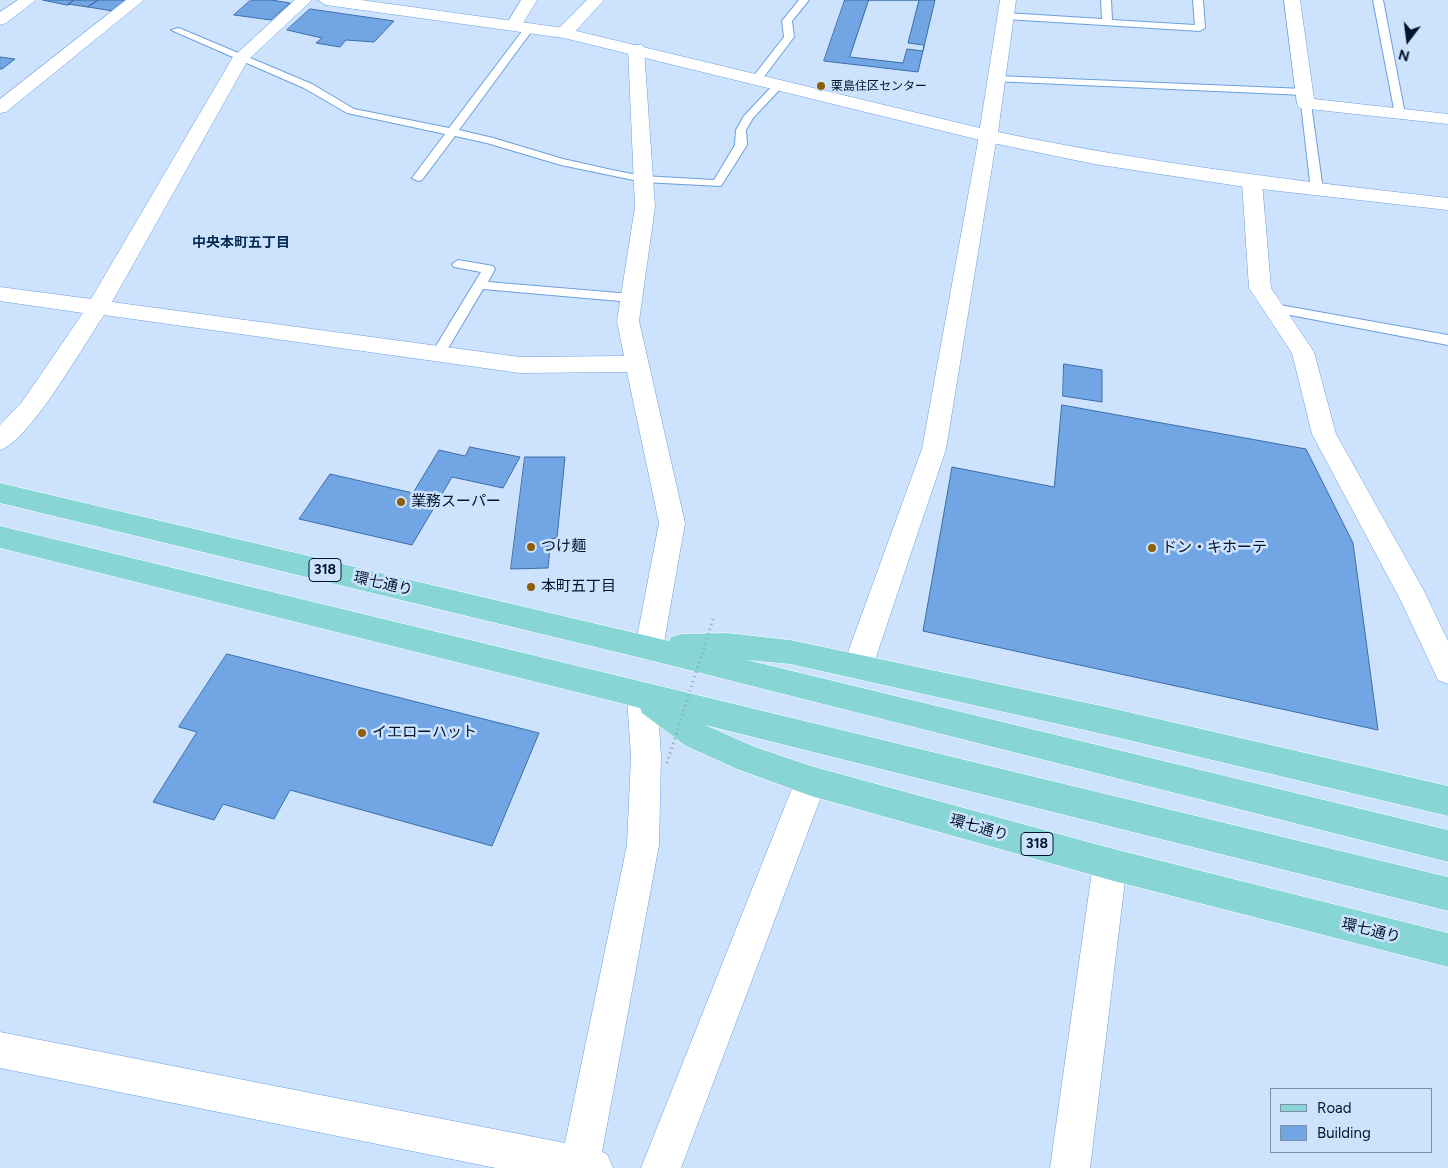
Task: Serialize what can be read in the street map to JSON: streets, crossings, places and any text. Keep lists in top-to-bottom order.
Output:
{
  "streets": {
    "main road": ["318", "環七通り"]
  },
  "districts": ["中央本町五丁目"],
  "places": [
    "栗島住区センター",
    "業務スーパー",
    "つけ麺",
    "ドン・キホーテ",
    "本町五丁目",
    "イエローハット"
  ],
  "legend": ["Road", "Building"],
  "north": "bottom"
}
